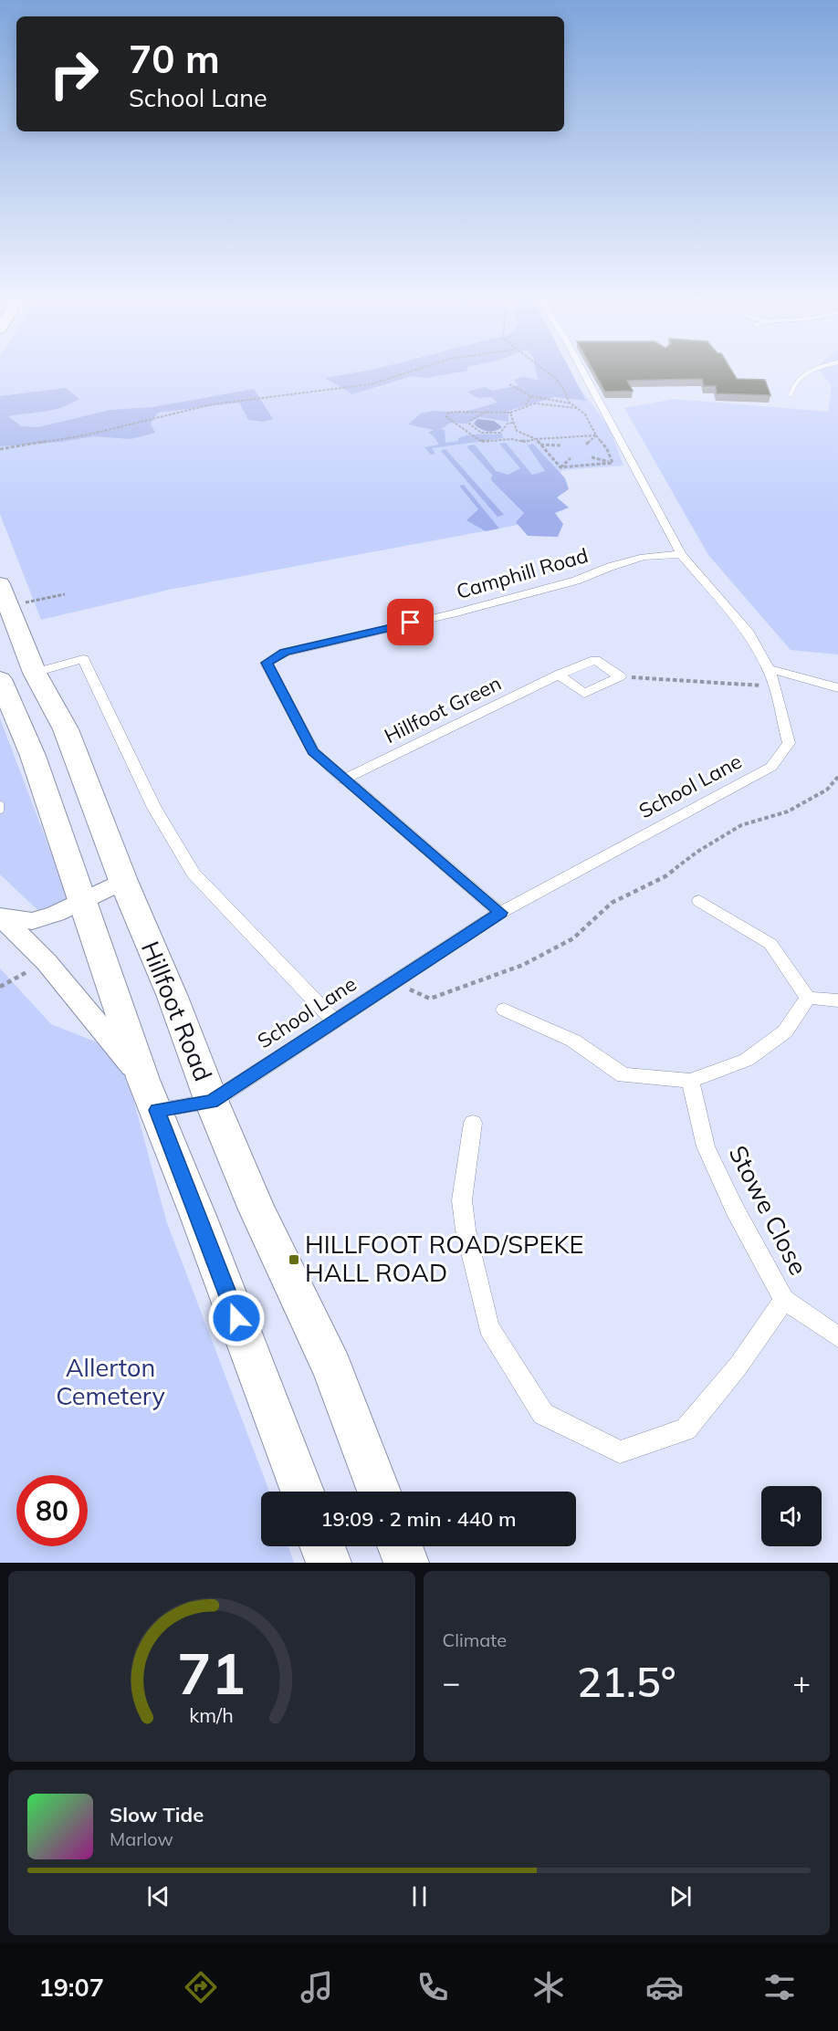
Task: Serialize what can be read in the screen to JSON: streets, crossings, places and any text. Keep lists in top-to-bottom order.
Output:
{
  "streets": {
    "highway": ["Hillfoot Road"],
    "street": [
      "Camphill Road",
      "Hillfoot Green",
      "School Lane",
      "Stowe Close"
    ]
  },
  "crossings": [
    ["Camphill Road", "Hillfoot Green"],
    ["Camphill Road", "School Lane"],
    ["School Lane", "Hillfoot Road"]
  ],
  "parks": ["Allerton Cemetery"],
  "places": {
    "transit": ["HILLFOOT ROAD/SPEKE HALL ROAD"]
  },
  "page": {
    "turn": ["70 m", "School Lane"],
    "limit": "80",
    "trip": "19:09 · 2 min · 440 m",
    "tile": "Climate",
    "heat": ["−", "21.5°", "+"],
    "song": ["Slow Tide", "Marlow"],
    "tabs": "19:07",
    "gauge": ["71", "km/h"]
  }
}
